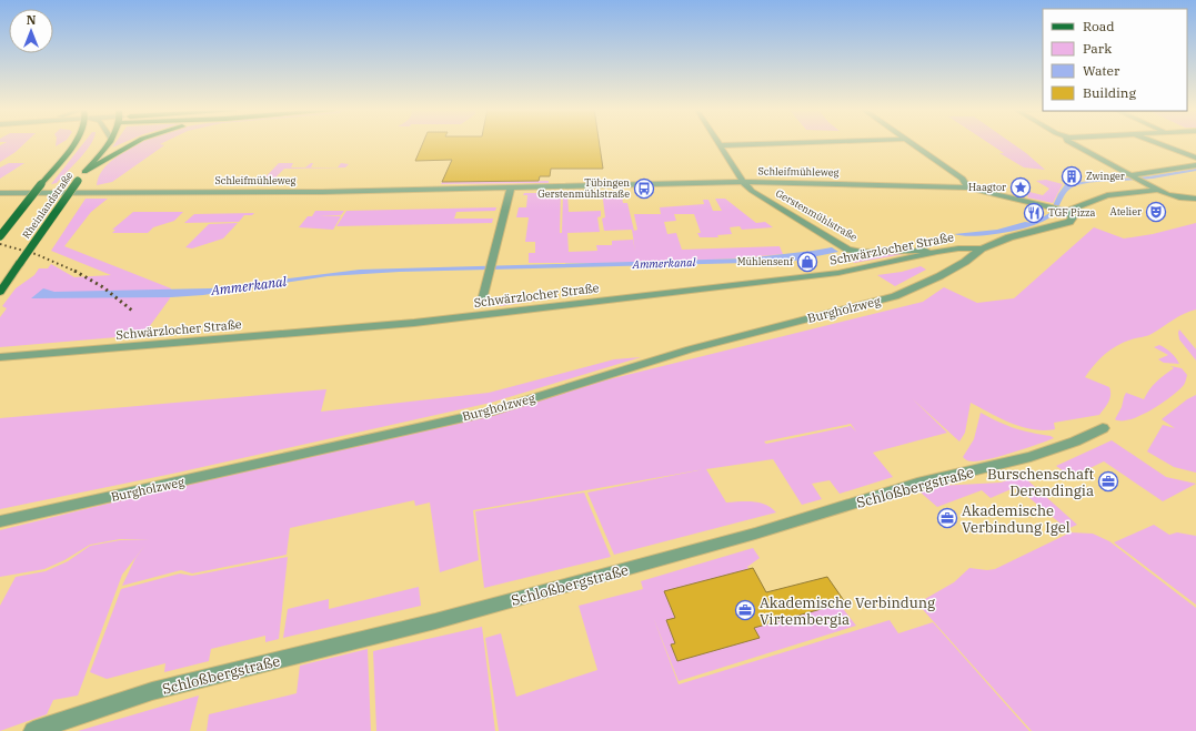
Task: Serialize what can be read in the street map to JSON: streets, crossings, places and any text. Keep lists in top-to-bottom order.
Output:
{
  "streets": {
    "main road": ["Rheinlandstraße"],
    "street": [
      "Schleifmühleweg",
      "Gerstenmühlstraße",
      "Schwärzlocher Straße",
      "Burgholzweg",
      "Schloßbergstraße"
    ]
  },
  "crossings": [
    ["Schleifmühleweg", "Gerstenmühlstraße"],
    ["Schleifmühleweg", "Schwärzlocher Straße"],
    ["Gerstenmühlstraße", "Schwärzlocher Straße"],
    ["Schwärzlocher Straße", "Burgholzweg"]
  ],
  "water": ["Ammerkanal"],
  "places": {
    "building": ["Zwinger"],
    "place": ["Haagtor"],
    "bus stop": ["Tübingen Gerstenmühlstraße"],
    "theatre": ["Atelier"],
    "restaurant": ["TGF Pizza"],
    "shop": ["Mühlensenf"],
    "office": ["Burschenschaft Derendingia", "Akademische Verbindung Igel", "Akademische Verbindung Virtembergia"]
  },
  "legend": [
    "Road",
    "Park",
    "Water",
    "Building"
  ],
  "north": "top"
}
